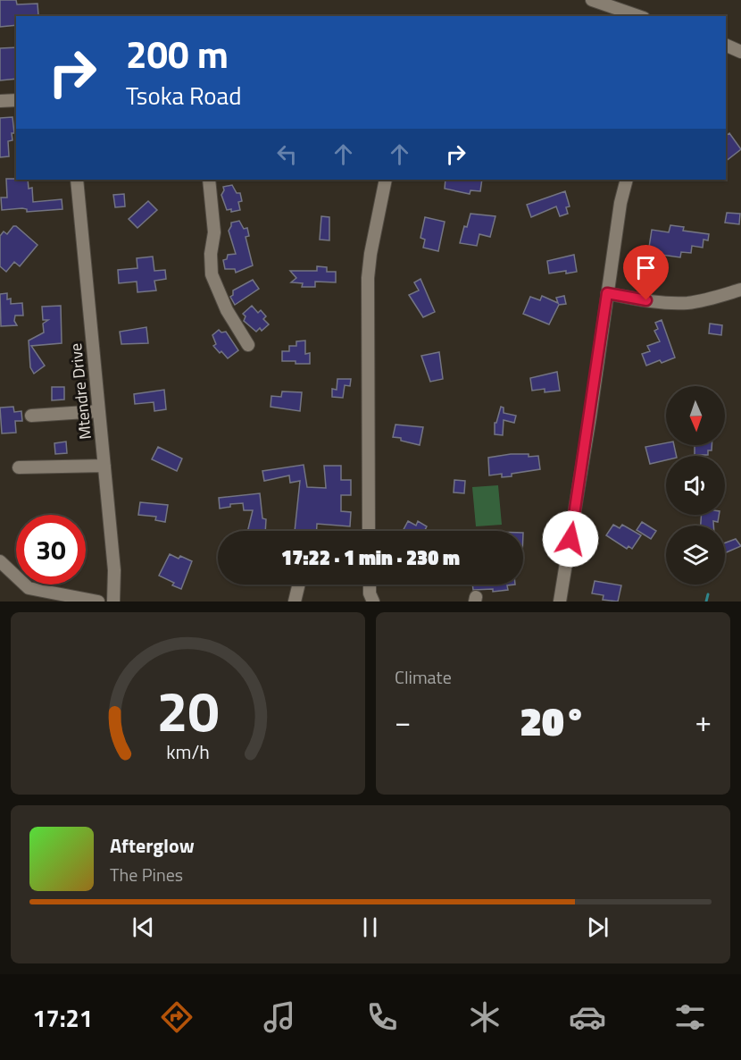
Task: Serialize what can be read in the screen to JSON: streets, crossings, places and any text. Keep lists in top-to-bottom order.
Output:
{
  "streets": {
    "street": ["Mtendre Drive"]
  },
  "north": "bottom",
  "page": {
    "turn": ["200 m", "Tsoka Road"],
    "limit": "30",
    "trip": "17:22 · 1 min · 230 m",
    "tile": "Climate",
    "heat": ["−", "20°", "+"],
    "song": ["Afterglow", "The Pines"],
    "tabs": "17:21",
    "gauge": ["20", "km/h"]
  }
}
